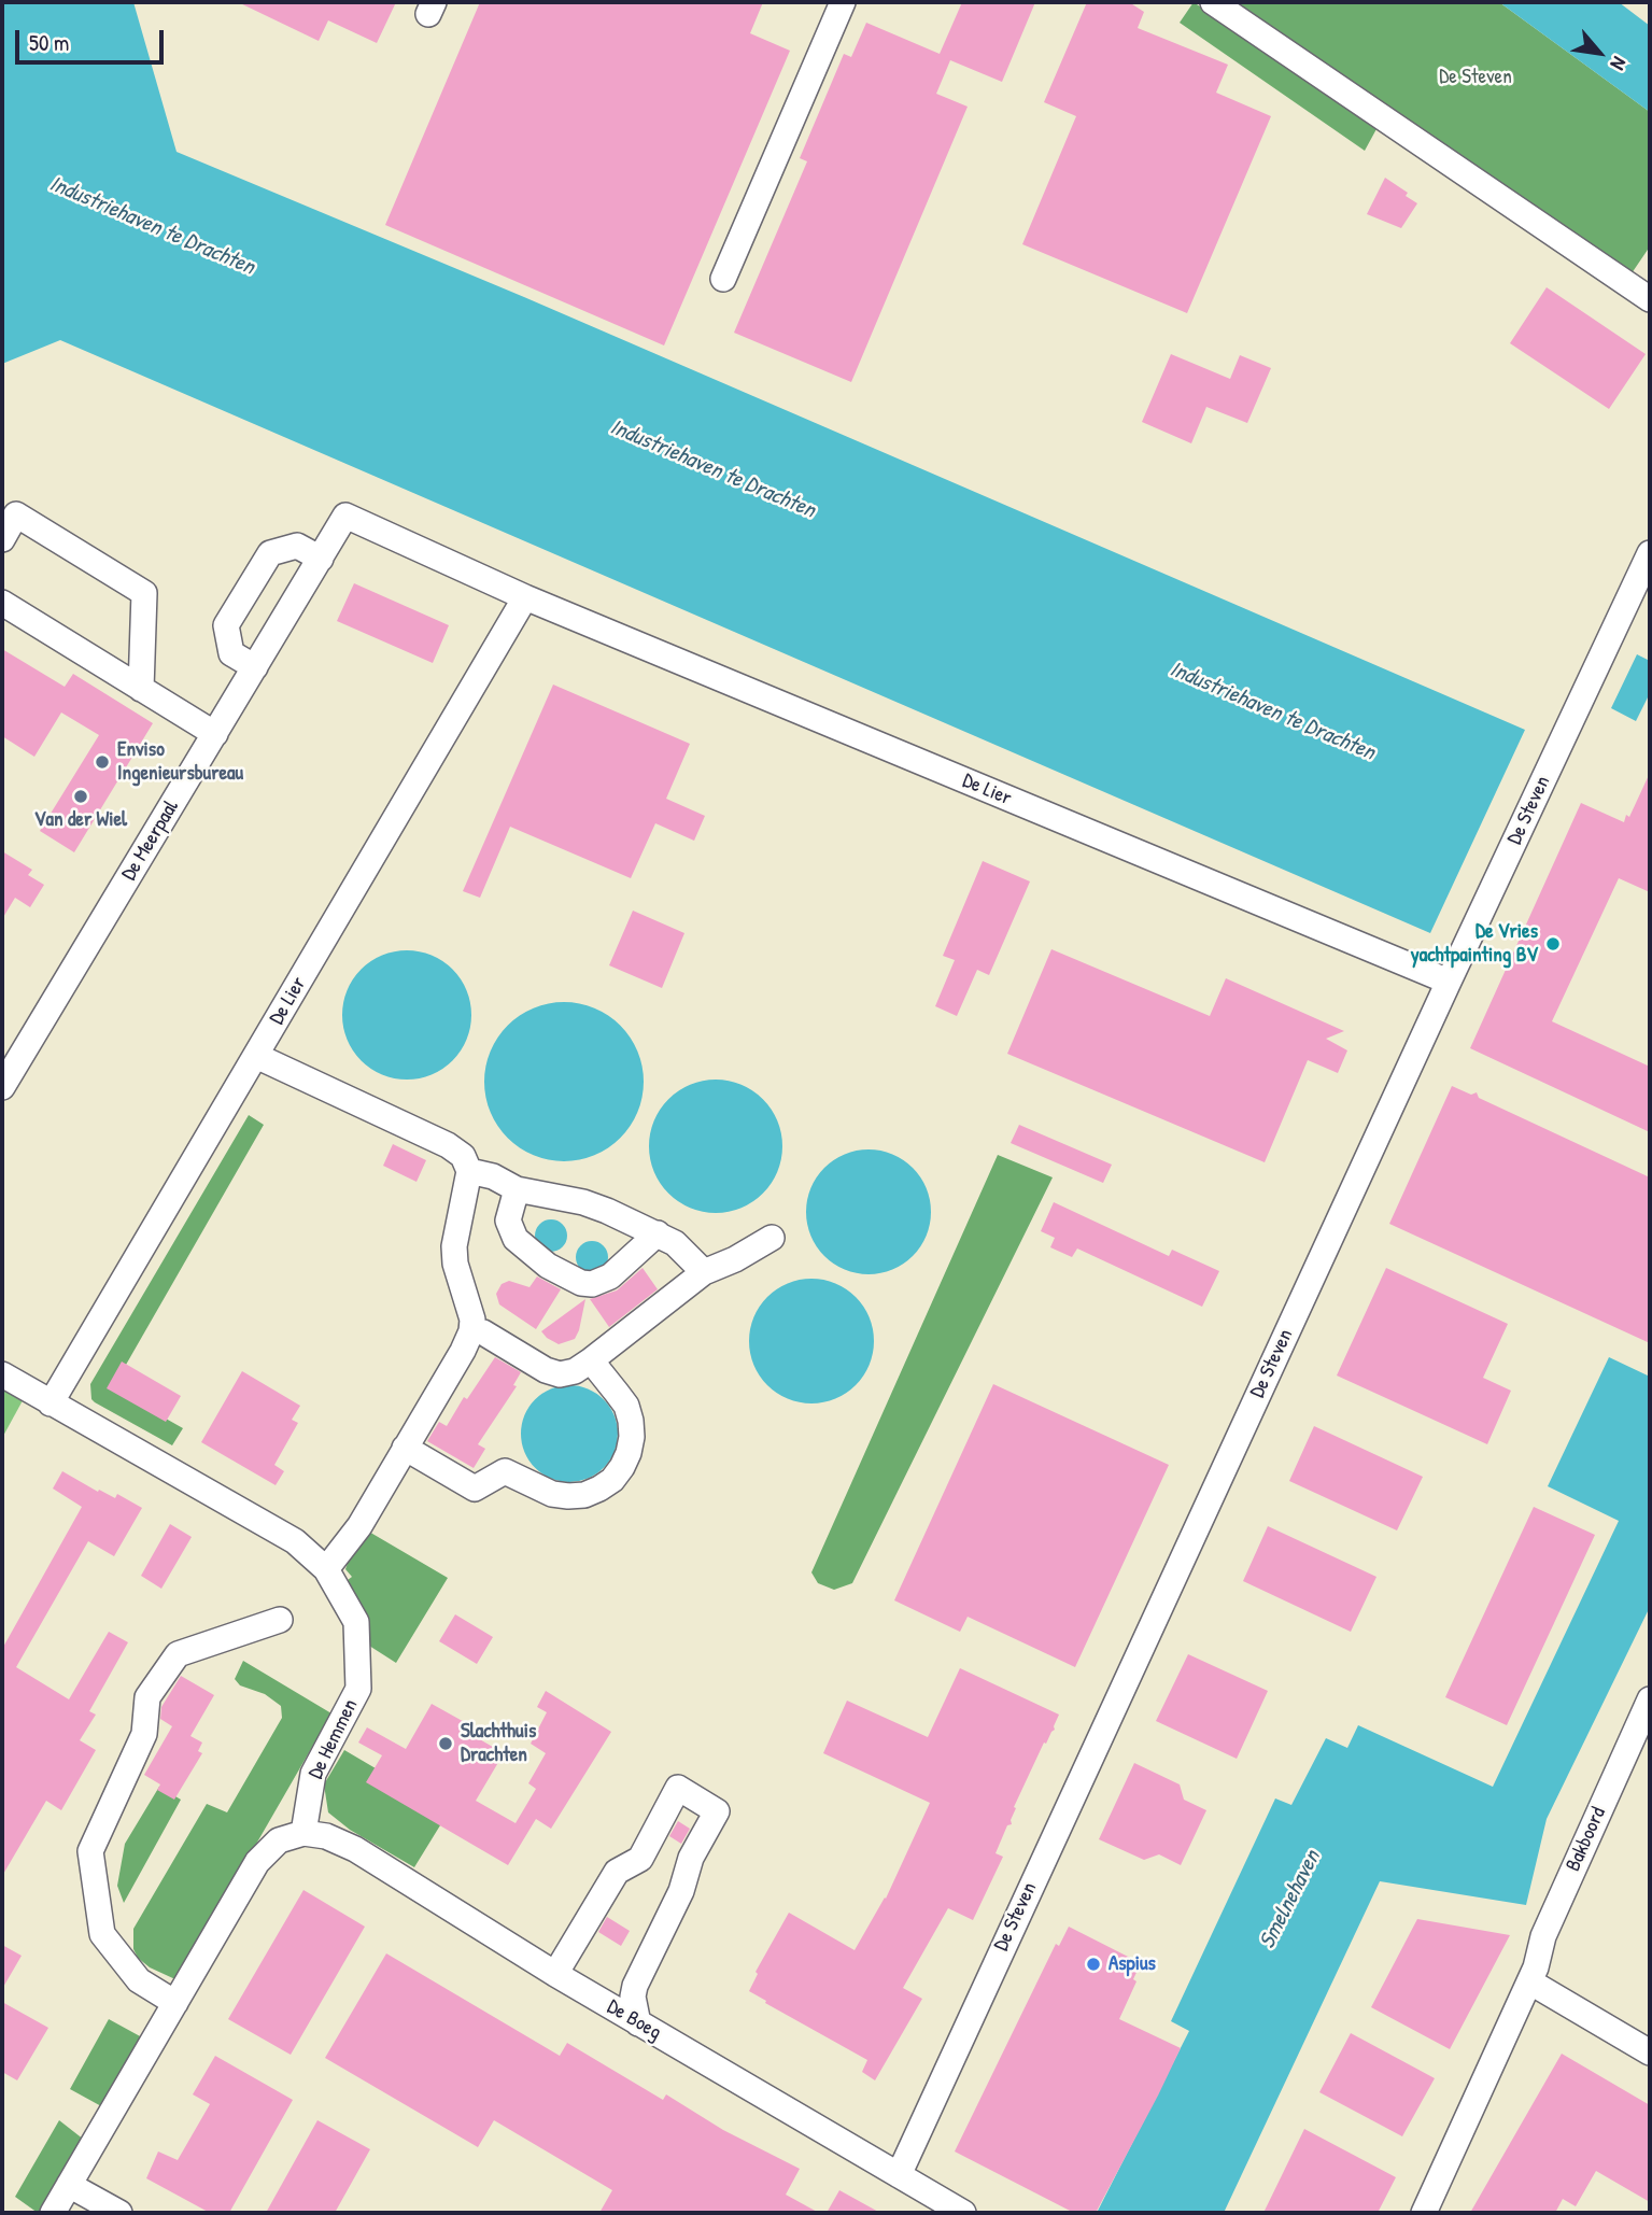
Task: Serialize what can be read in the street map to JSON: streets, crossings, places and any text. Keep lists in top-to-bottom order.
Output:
{
  "streets": {
    "street": [
      "De Lier",
      "De Steven",
      "De Meerpaal",
      "De Hemmen",
      "Bakboord",
      "De Boeg"
    ]
  },
  "crossings": [
    ["De Lier", "De Steven"],
    ["De Lier", "De Meerpaal"],
    ["De Lier", "De Hemmen"],
    ["De Steven", "De Boeg"],
    ["De Hemmen", "De Boeg"]
  ],
  "water": ["Industriehaven te Drachten", "Smelnehaven"],
  "parks": ["De Steven"],
  "places": [
    "Enviso Ingenieursbureau",
    "Van der Wiel",
    "De Vries yachtpainting BV",
    "Slachthuis Drachten",
    "Aspius"
  ],
  "scale_bar": "50 m",
  "north": "bottom right"
}
